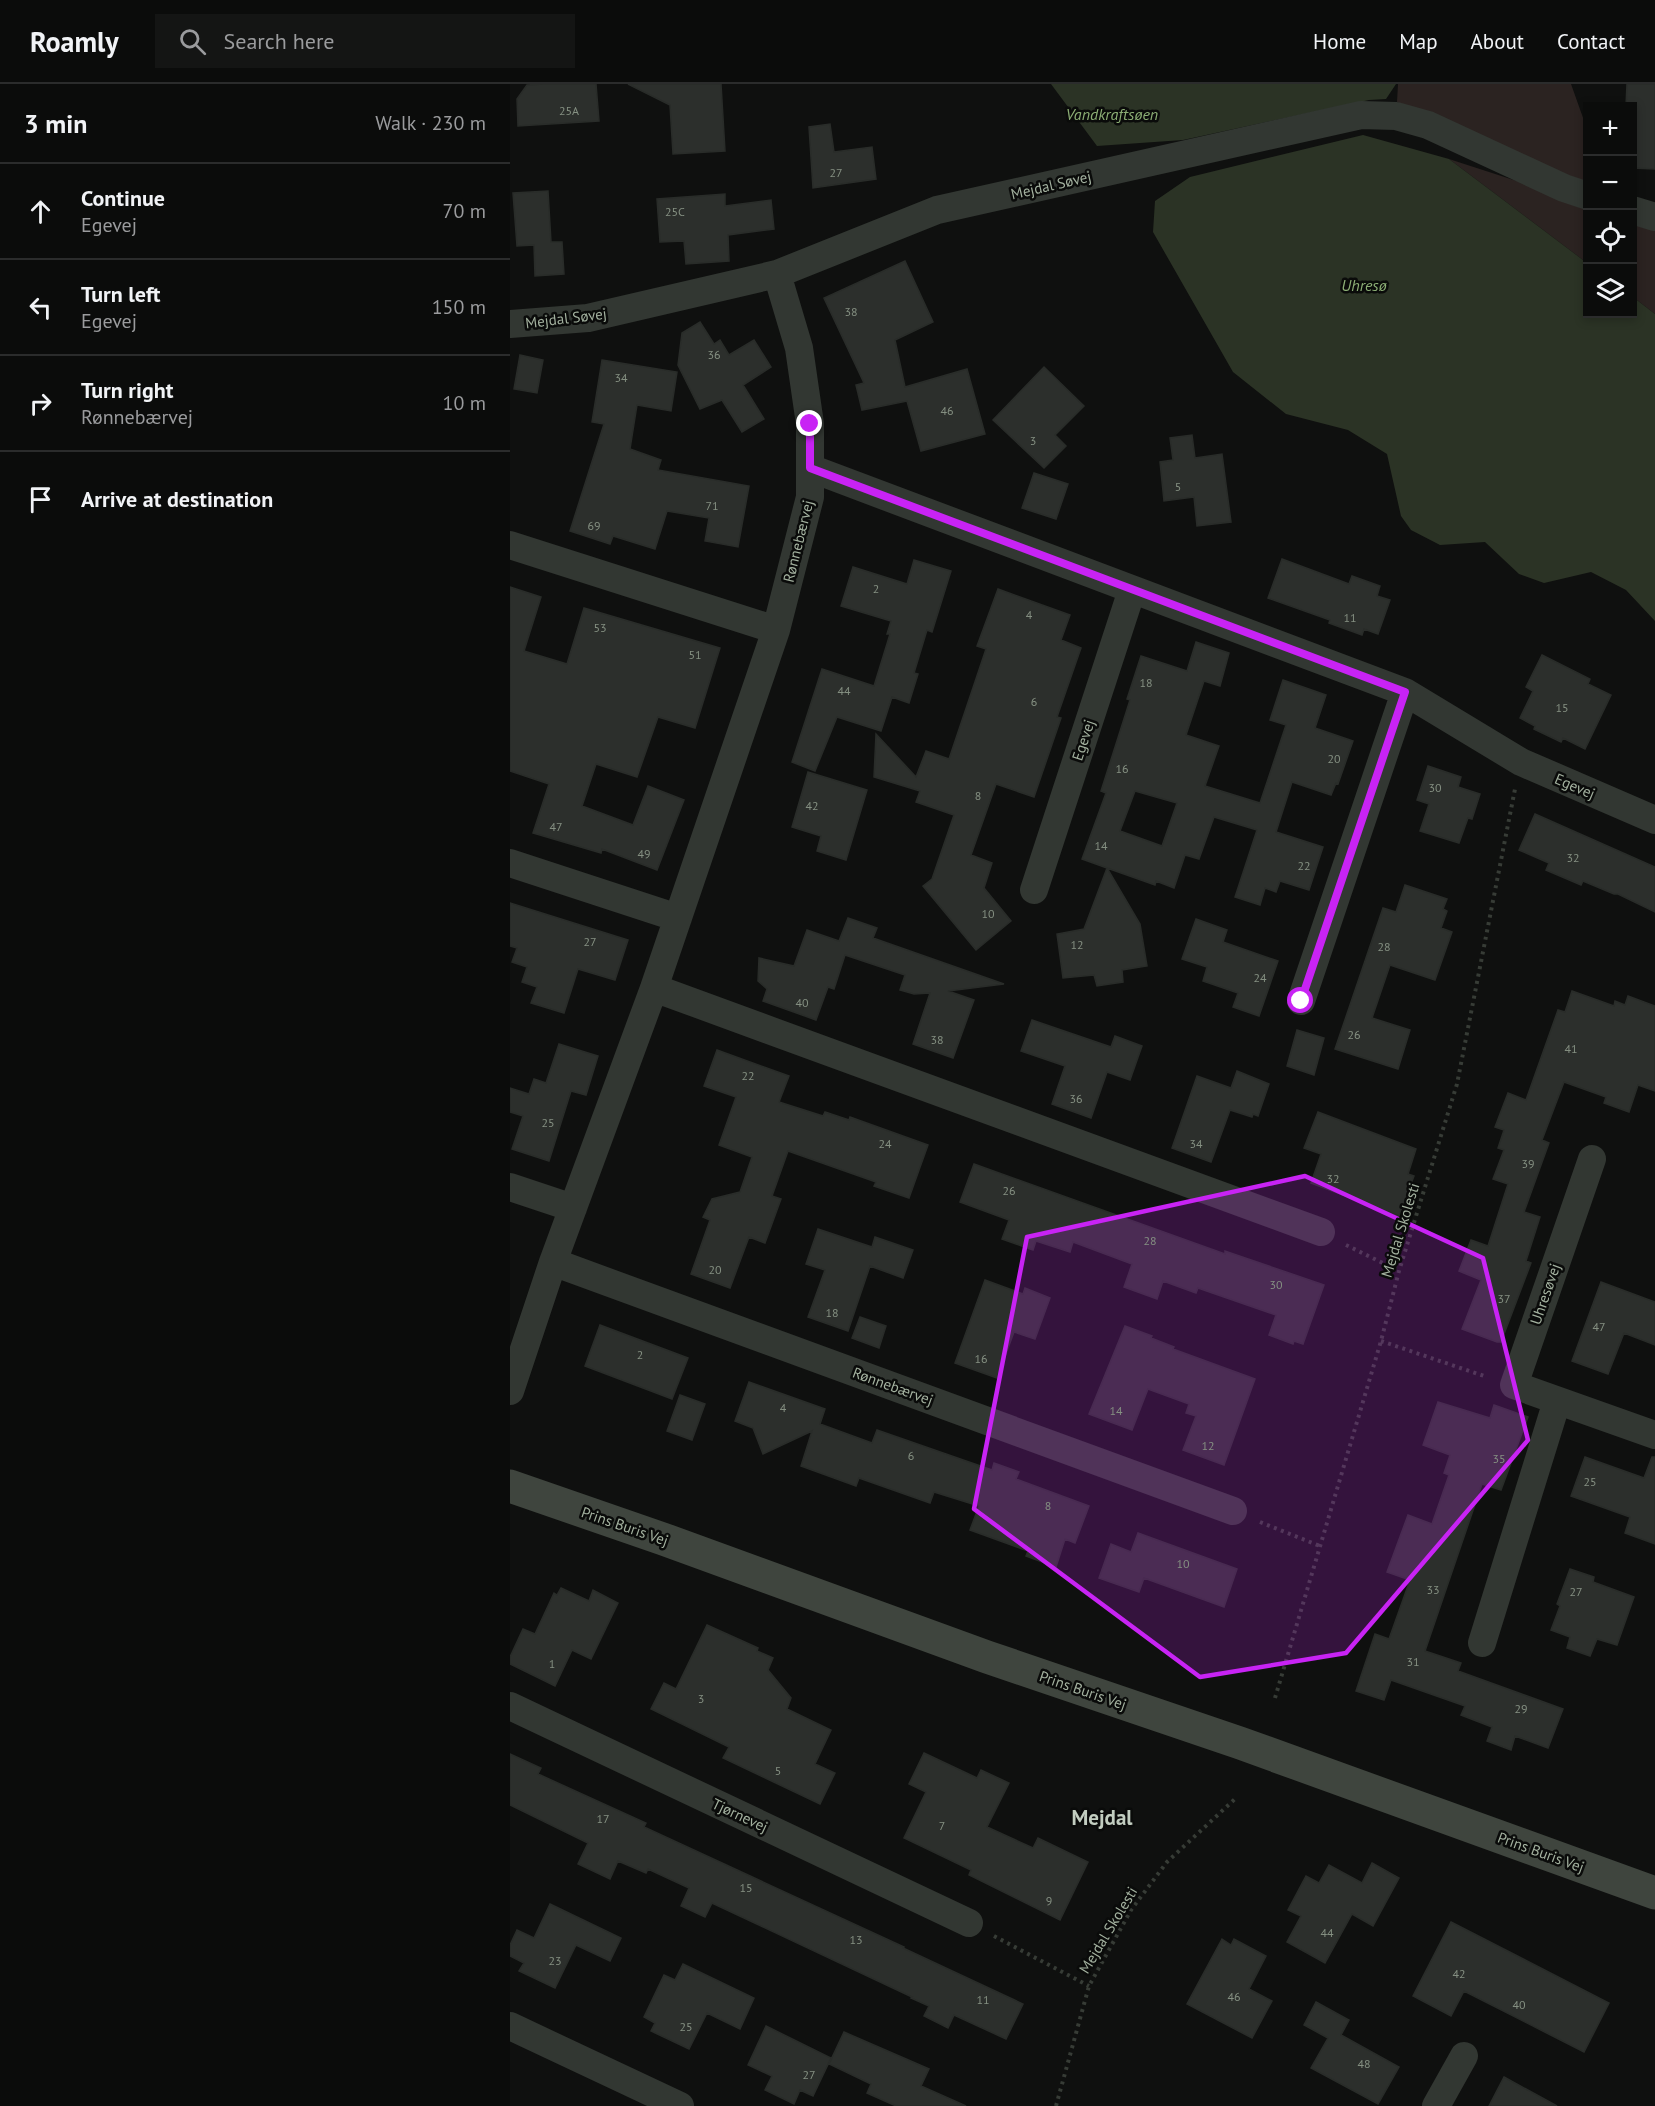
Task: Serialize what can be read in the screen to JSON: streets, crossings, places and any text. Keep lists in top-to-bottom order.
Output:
{
  "streets": {
    "street": [
      "Mejdal Søvej",
      "Rønnebærvej",
      "Egevej",
      "Uhresøvej",
      "Prins Buris Vej",
      "Tjørnevej"
    ],
    "path": ["Mejdal Skolesti"]
  },
  "crossings": [
    ["Mejdal Søvej", "Rønnebærvej"],
    ["Rønnebærvej", "Egevej"],
    ["Egevej", "Mejdal Skolesti"]
  ],
  "districts": ["Mejdal"],
  "water": ["Vandkraftsøen", "Uhresø"],
  "house_numbers": [
    "25A",
    "27",
    "25C",
    "38",
    "36",
    "34",
    "46",
    "3",
    "5",
    "71",
    "69",
    "2",
    "4",
    "11",
    "53",
    "51",
    "18",
    "44",
    "6",
    "15",
    "20",
    "16",
    "30",
    "8",
    "42",
    "47",
    "14",
    "49",
    "32",
    "22",
    "10",
    "27",
    "12",
    "28",
    "24",
    "40",
    "26",
    "38",
    "41",
    "22",
    "36",
    "25",
    "24",
    "34",
    "39",
    "32",
    "26",
    "28",
    "20",
    "30",
    "37",
    "18",
    "47",
    "2",
    "16",
    "4",
    "14",
    "12",
    "6",
    "35",
    "25",
    "8",
    "10",
    "33",
    "27",
    "31",
    "1",
    "3",
    "29",
    "5",
    "17",
    "7",
    "15",
    "9",
    "44",
    "13",
    "23",
    "42",
    "46",
    "11",
    "40",
    "25",
    "48",
    "27"
  ],
  "page": {
    "header": "Roamly",
    "search": "Search here",
    "nav": [
      "Home",
      "Map",
      "About",
      "Contact"
    ],
    "heading": ["3 min", "Walk · 230 m"],
    "map_buttons": ["+", "−"],
    "list": [
      ["Continue", "Egevej", "70 m"],
      ["Turn left", "Egevej", "150 m"],
      ["Turn right", "Rønnebærvej", "10 m"],
      "Arrive at destination"
    ]
  }
}
